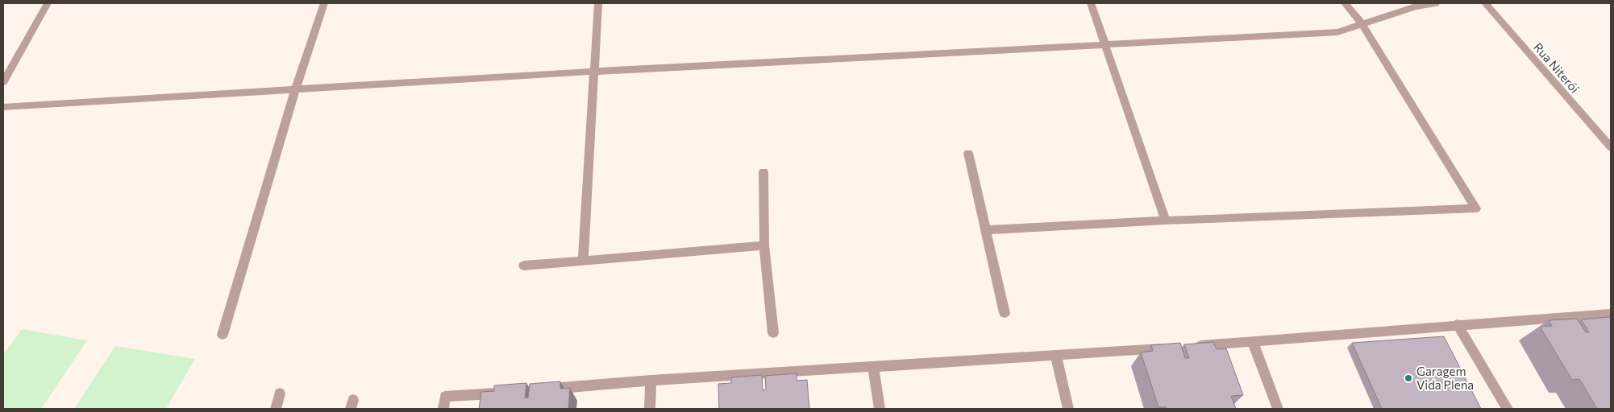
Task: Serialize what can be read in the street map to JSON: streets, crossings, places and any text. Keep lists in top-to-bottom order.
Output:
{
  "streets": {
    "street": ["Rua Niterói"]
  },
  "places": ["Garagem Vida Plena"]
}
